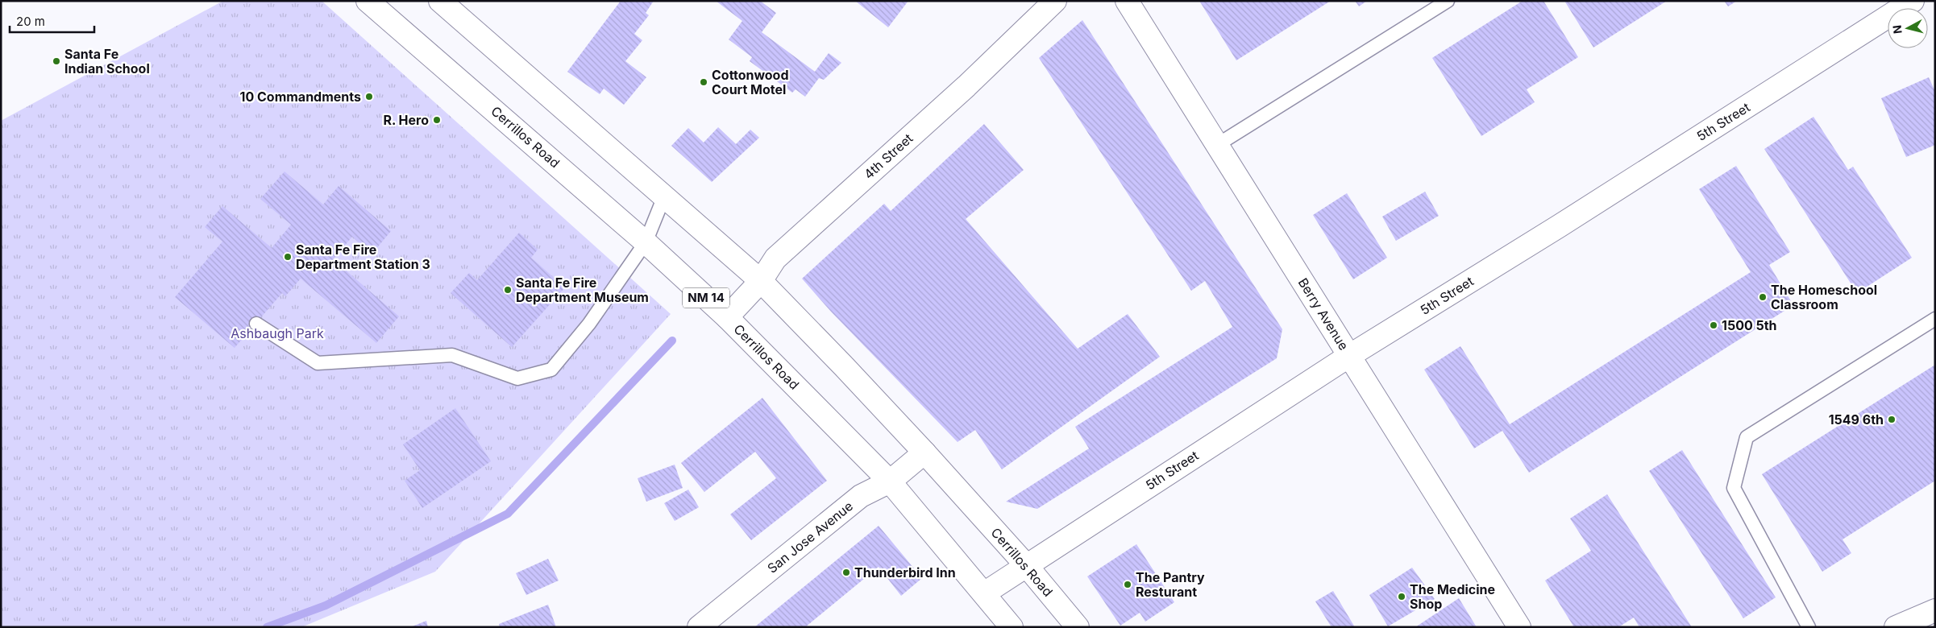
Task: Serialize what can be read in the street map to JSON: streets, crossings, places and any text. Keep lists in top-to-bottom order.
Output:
{
  "streets": {
    "street": [
      "5th Street",
      "Cerrillos Road",
      "4th Street",
      "NM 14",
      "Berry Avenue",
      "San Jose Avenue"
    ]
  },
  "crossings": [
    ["5th Street", "Cerrillos Road"],
    ["5th Street", "Berry Avenue"],
    ["Cerrillos Road", "4th Street"],
    ["Cerrillos Road", "San Jose Avenue"]
  ],
  "parks": ["Ashbaugh Park"],
  "places": [
    "Santa Fe Indian School",
    "Cottonwood Court Motel",
    "10 Commandments",
    "R. Hero",
    "Santa Fe Fire Department Station 3",
    "Santa Fe Fire Department Museum",
    "The Homeschool Classroom",
    "1500 5th",
    "1549 6th",
    "Thunderbird Inn",
    "The Pantry Resturant",
    "The Medicine Shop"
  ],
  "scale_bar": "20 m",
  "north": "left"
}
